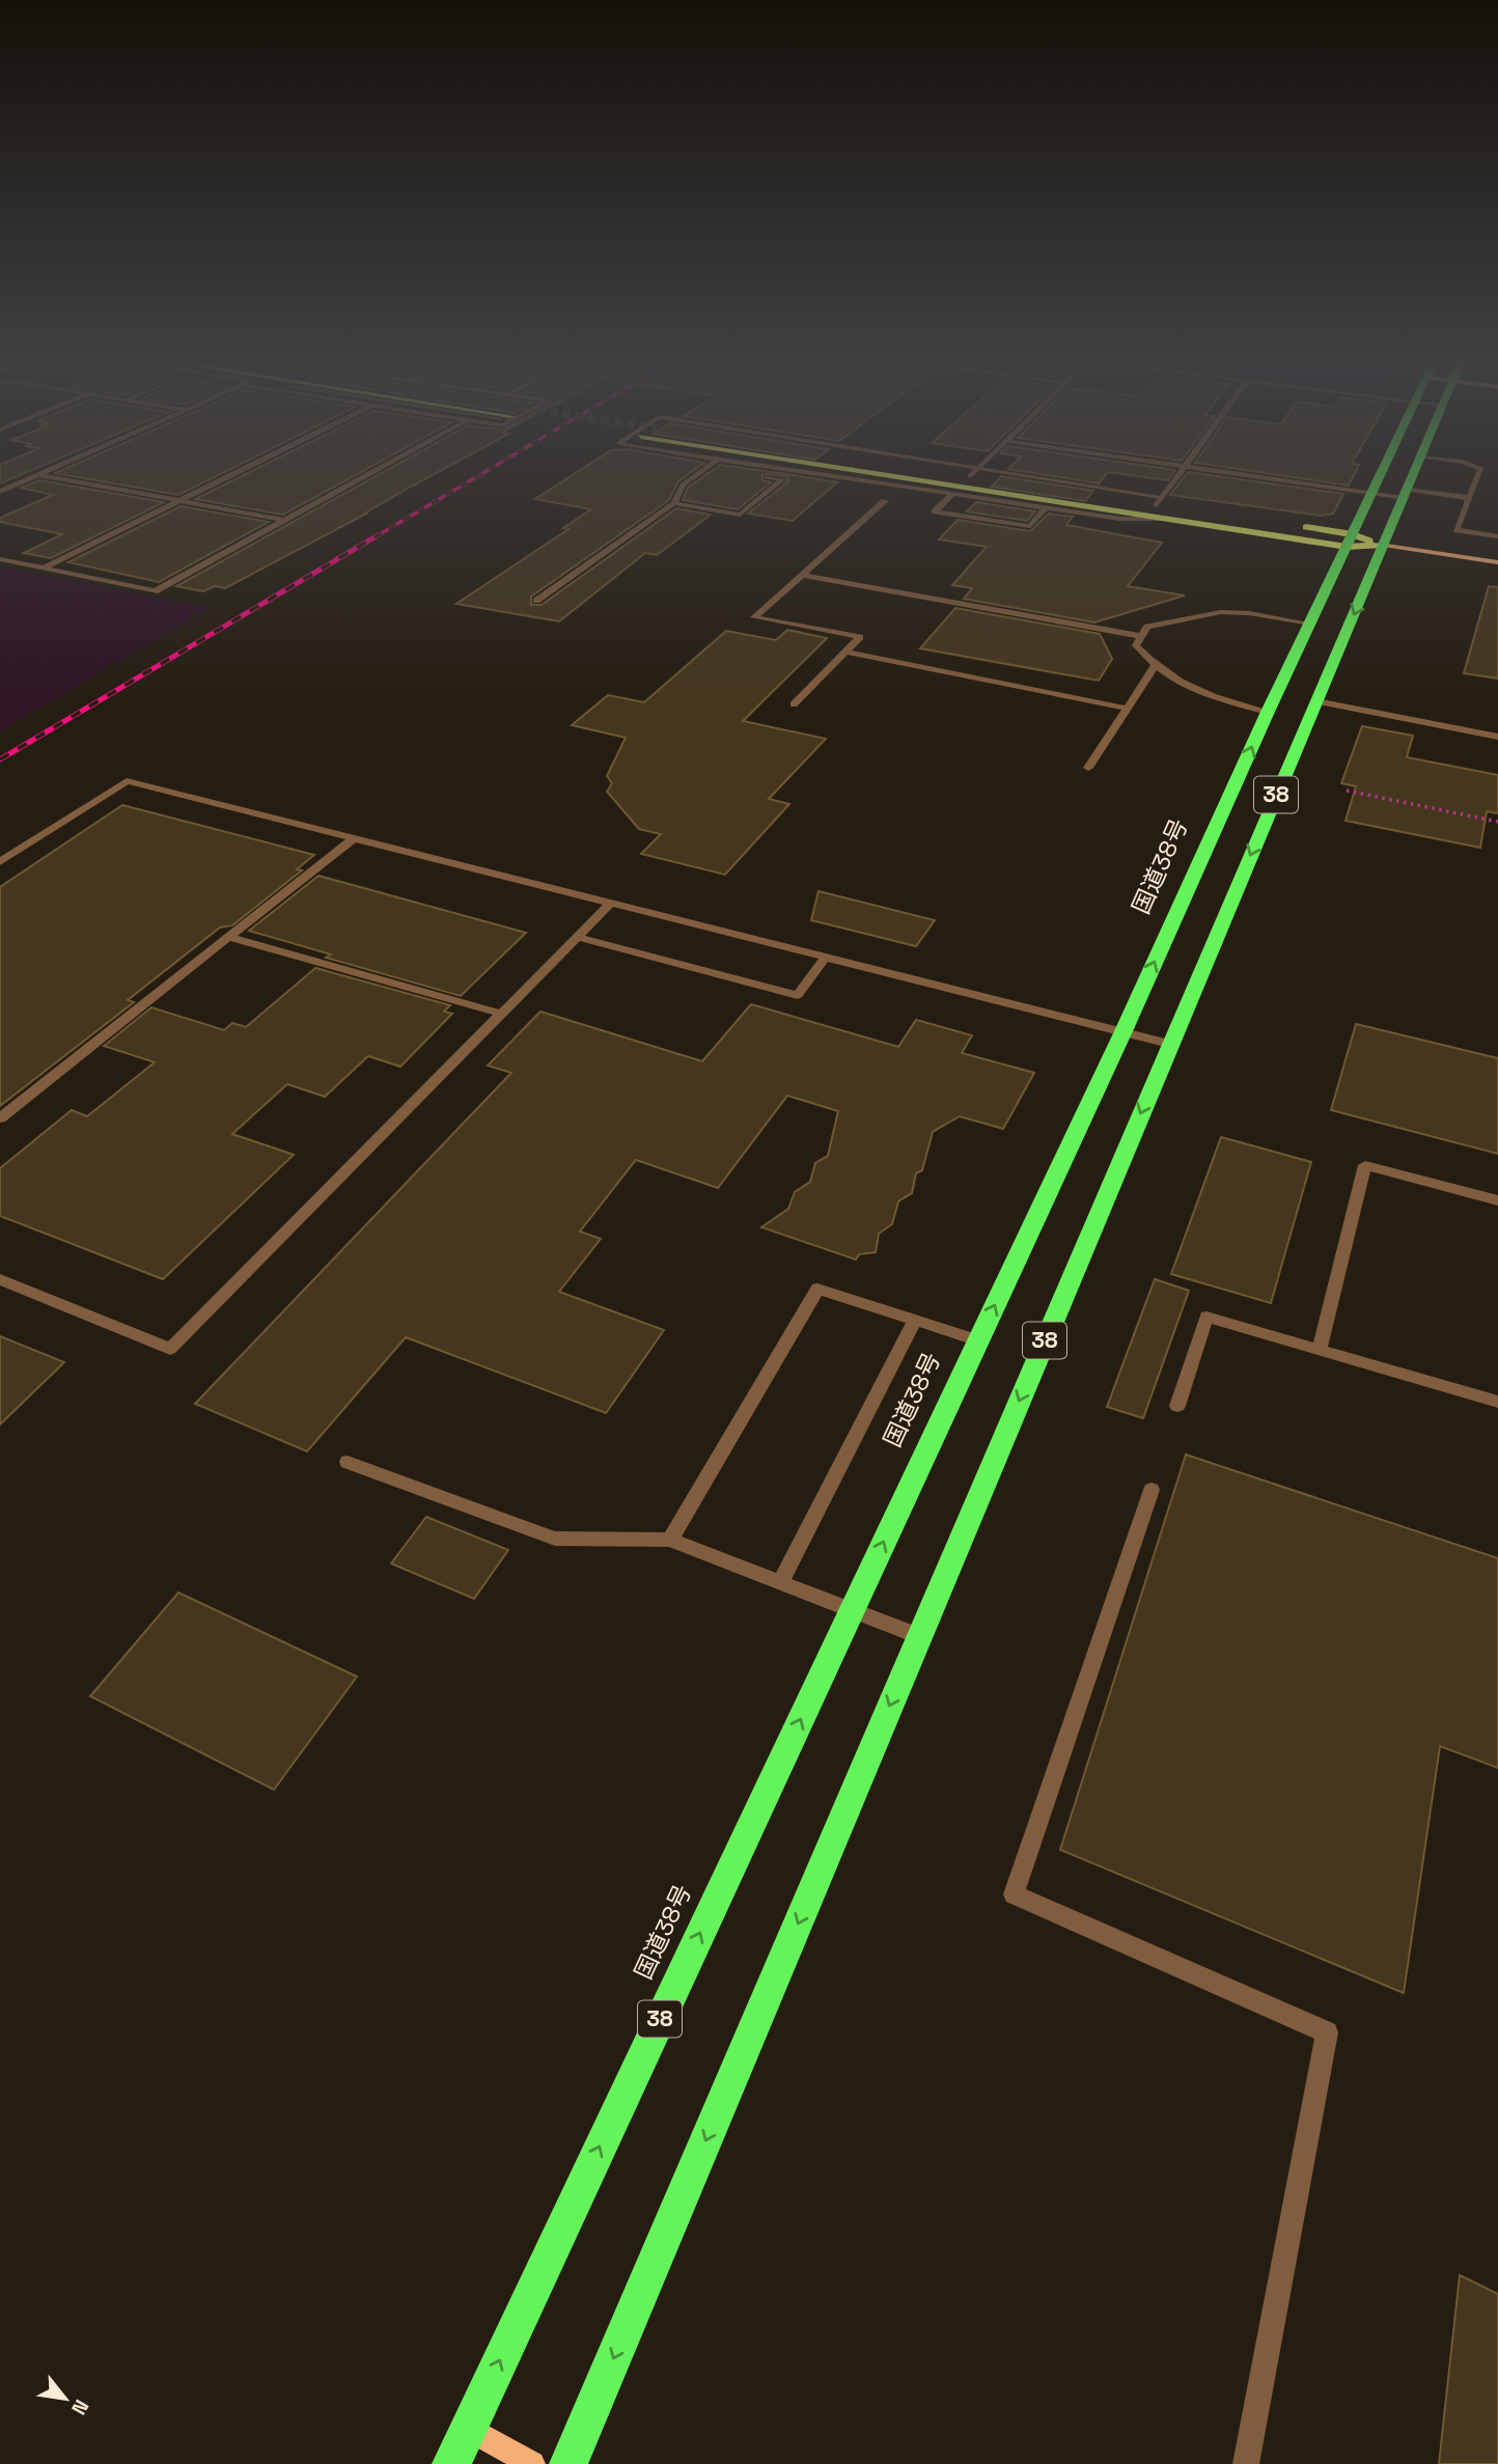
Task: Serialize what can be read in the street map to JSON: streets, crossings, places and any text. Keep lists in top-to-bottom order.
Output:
{
  "streets": {
    "highway": ["38", "国道38号"]
  },
  "north": "bottom right"
}
